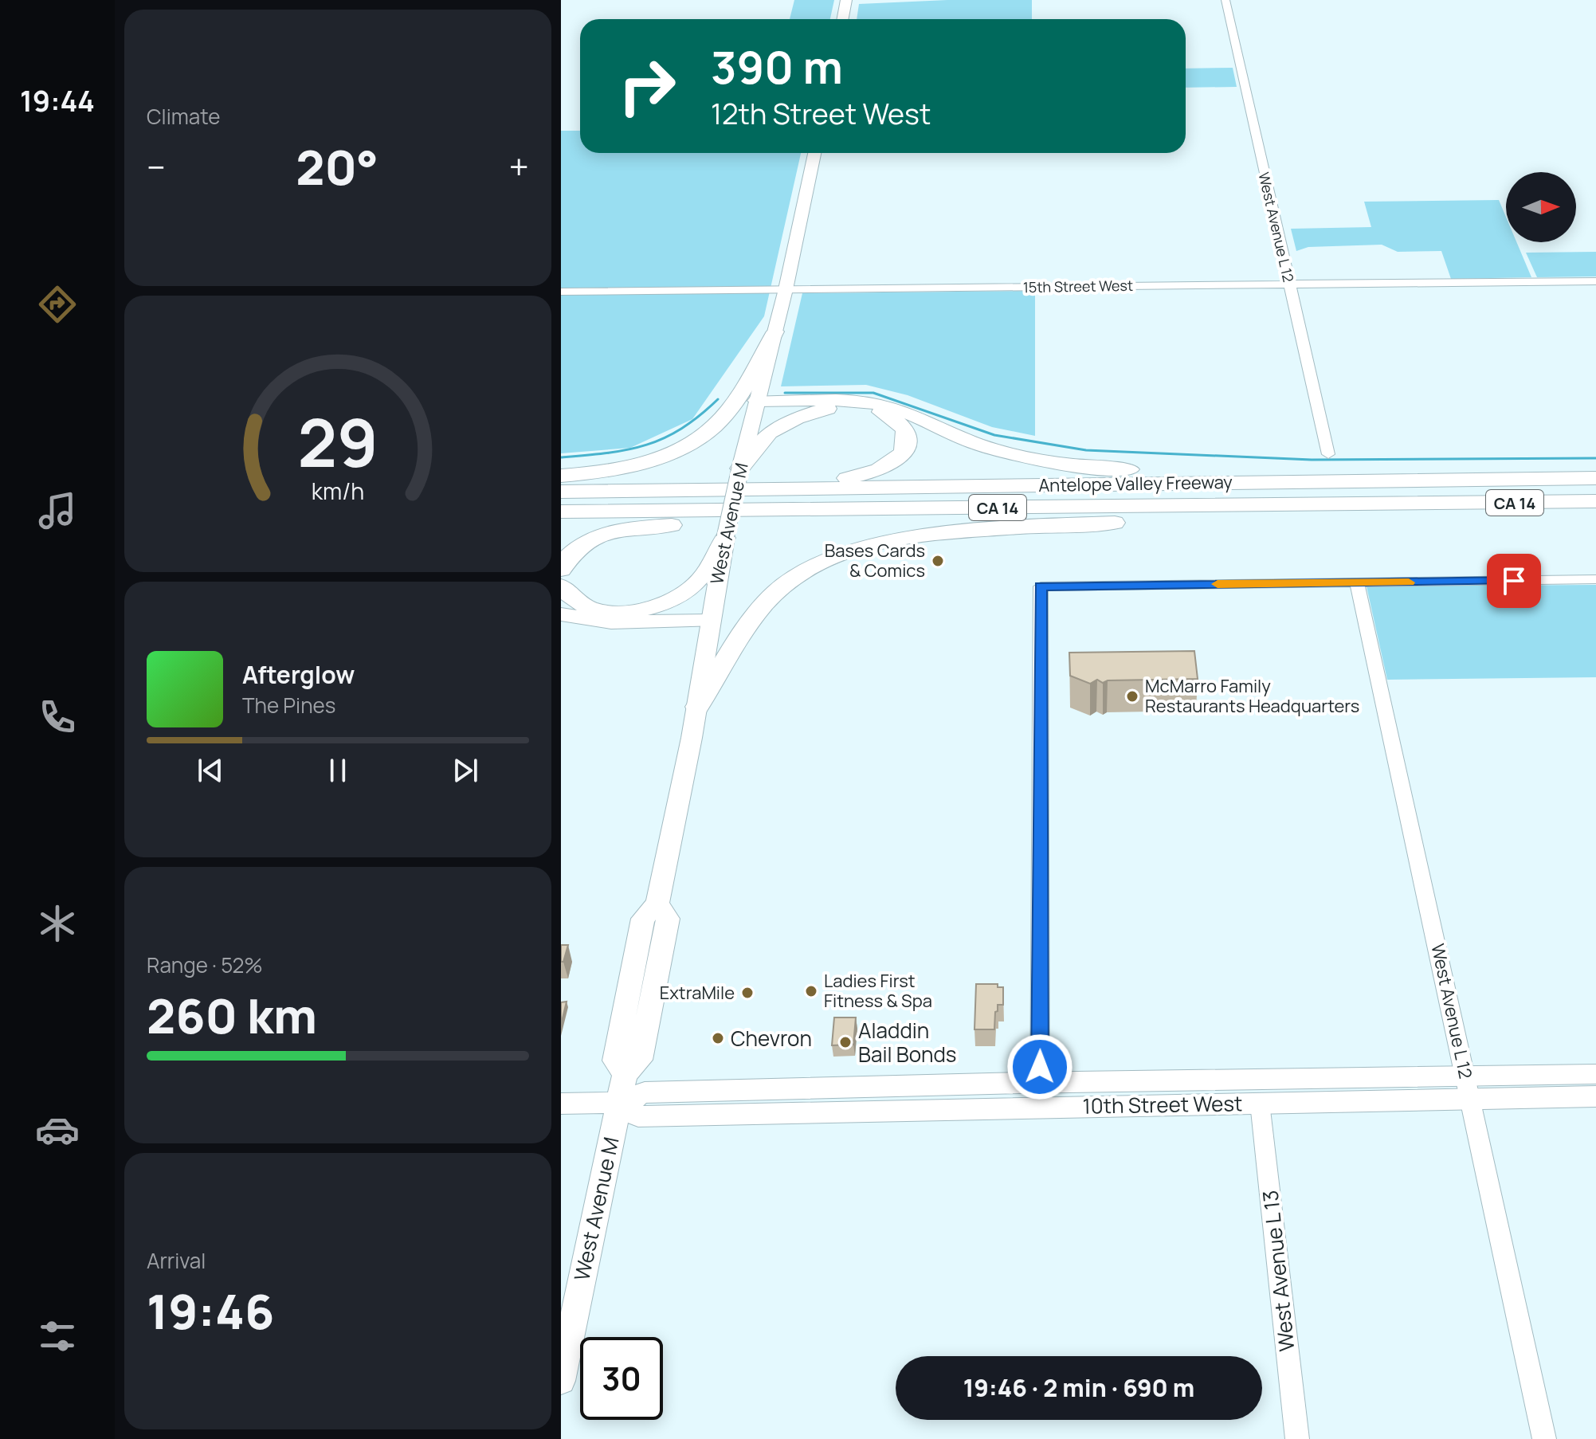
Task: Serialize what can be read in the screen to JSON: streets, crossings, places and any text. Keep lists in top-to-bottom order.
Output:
{
  "streets": {
    "highway": ["Antelope Valley Freeway", "CA 14"],
    "main road": ["West Avenue M", "10th Street West"],
    "street": ["West Avenue L 12", "15th Street West", "West Avenue L 13"]
  },
  "crossings": [
    ["West Avenue L 12", "15th Street West"],
    ["West Avenue L 12", "10th Street West"],
    ["15th Street West", "West Avenue M"],
    ["West Avenue M", "10th Street West"],
    ["10th Street West", "West Avenue L 13"]
  ],
  "places": [
    "Bases Cards & Comics",
    "McMarro Family Restaurants Headquarters",
    "Ladies First Fitness & Spa",
    "ExtraMile",
    "Chevron",
    "Aladdin Bail Bonds"
  ],
  "north": "right",
  "page": {
    "tabs": "19:44",
    "tile": [
      "Climate",
      ["Range · 52%", "260 km"],
      ["Arrival", "19:46"]
    ],
    "turn": ["390 m", "12th Street West"],
    "heat": ["−", "20°", "+"],
    "song": ["Afterglow", "The Pines"],
    "limit": "30",
    "trip": "19:46 · 2 min · 690 m",
    "gauge": ["29", "km/h"]
  }
}
